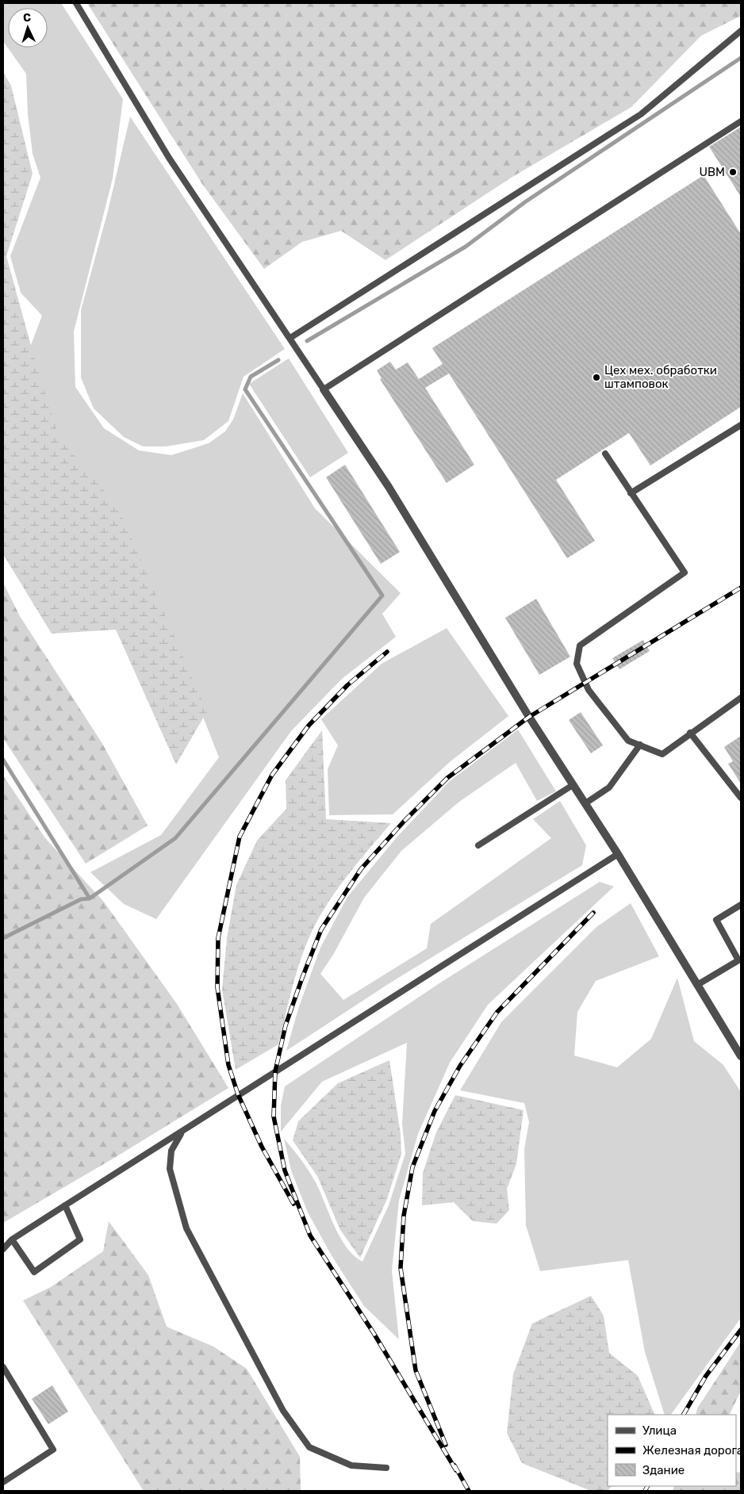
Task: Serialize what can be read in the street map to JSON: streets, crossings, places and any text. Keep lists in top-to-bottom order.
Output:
{
  "places": ["UBM", "Цех мех. обработки штамповок"],
  "legend": ["Улица", "Железная дорога", "Здание"],
  "north": "top"
}
